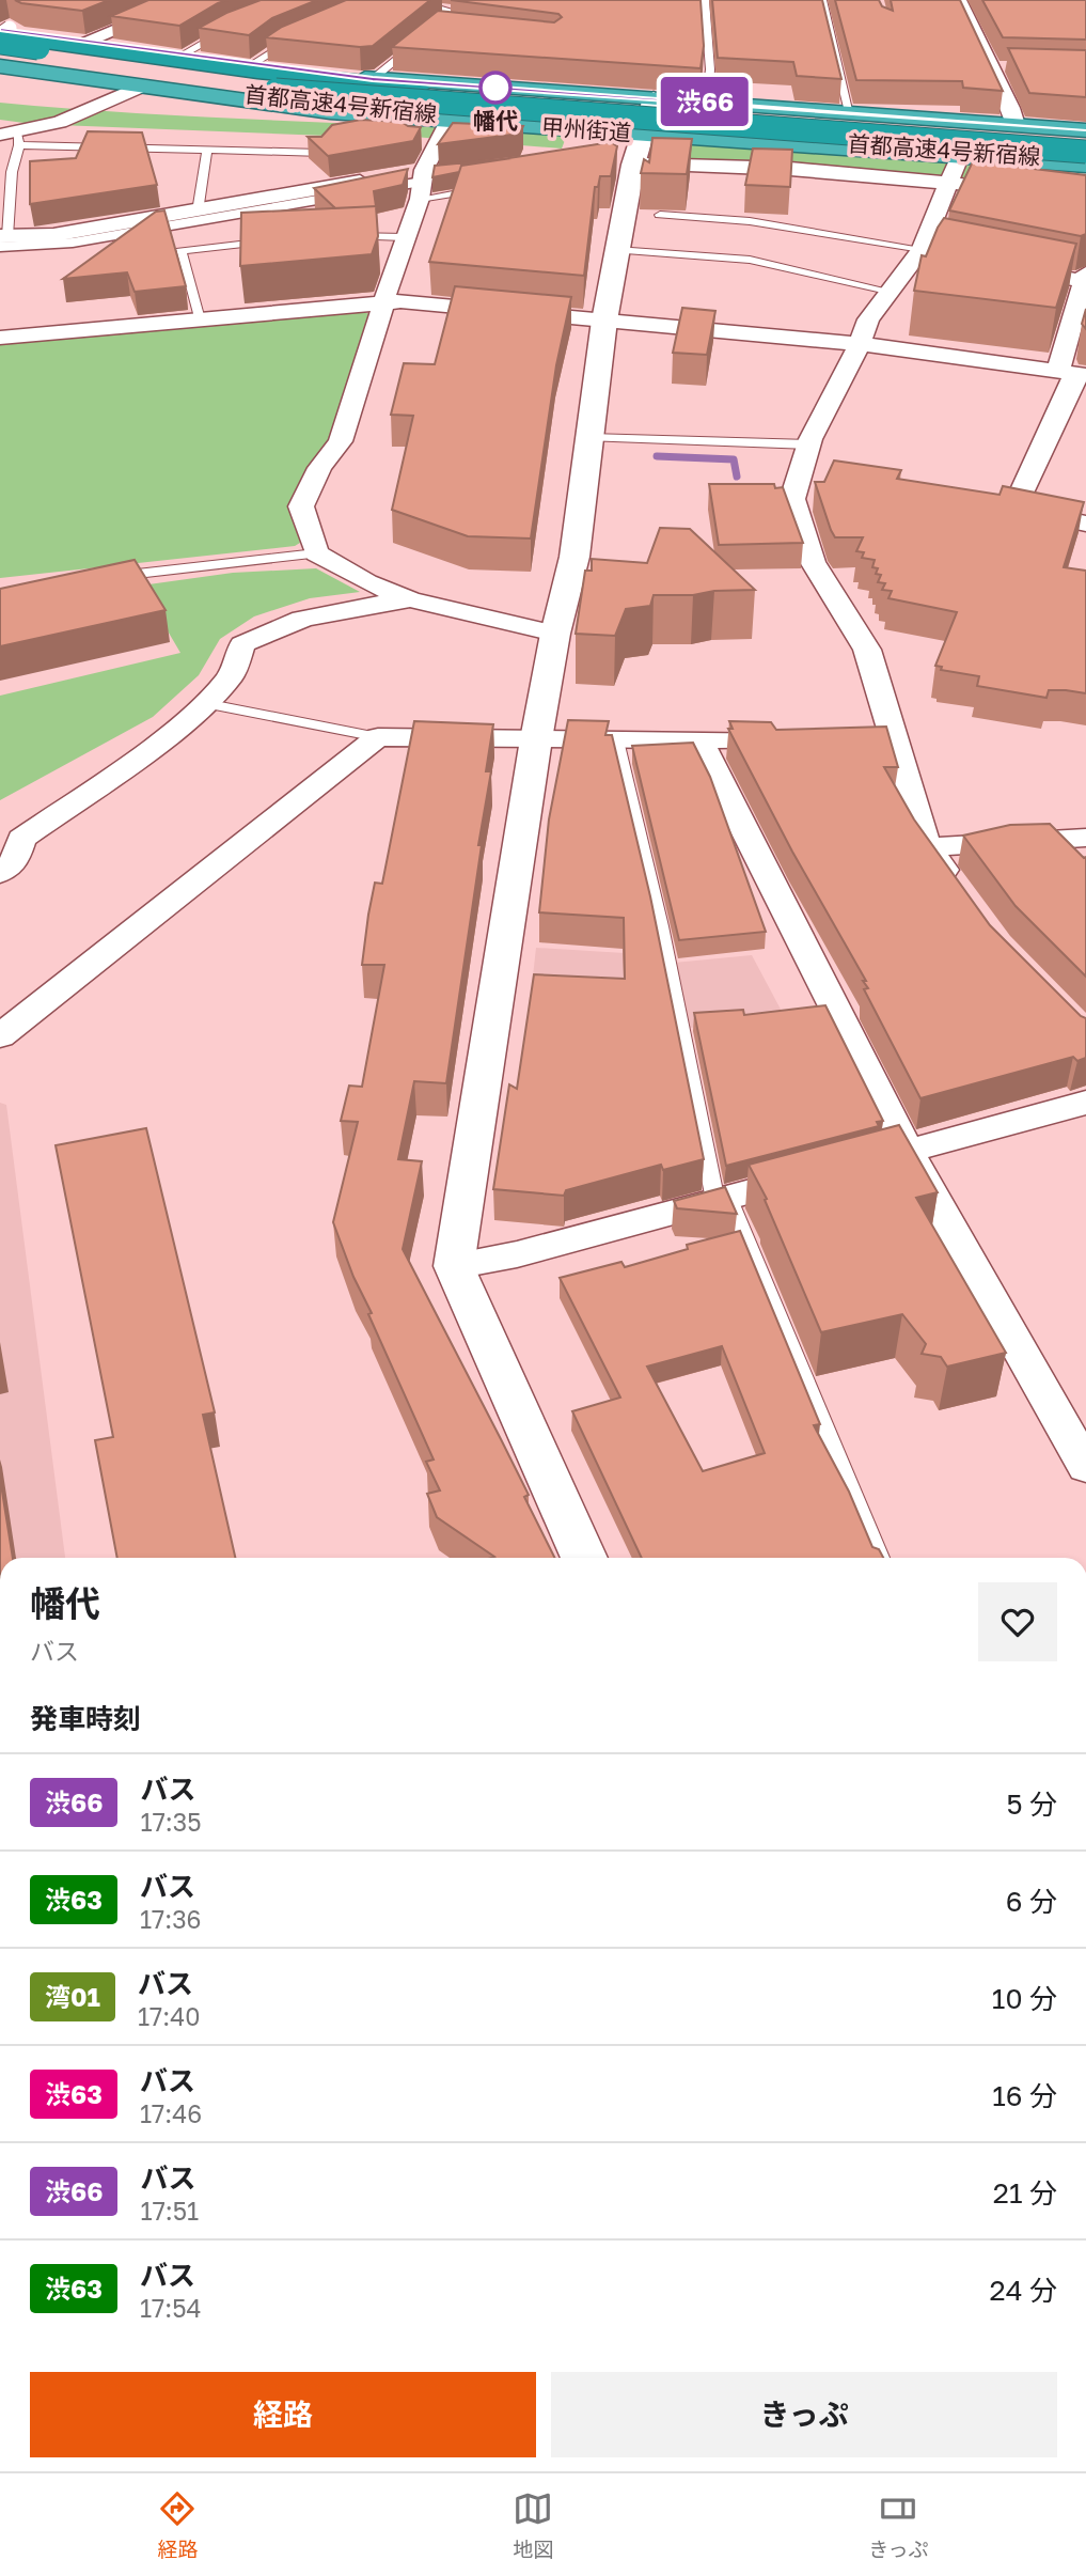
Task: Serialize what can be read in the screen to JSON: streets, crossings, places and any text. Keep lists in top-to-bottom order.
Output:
{
  "streets": {
    "highway": ["首都高速4号新宿線", "甲州街道"]
  },
  "crossings": [
    ["首都高速4号新宿線", "甲州街道"]
  ],
  "places": ["幡代"],
  "lines": ["bus line 渋66"],
  "page": {
    "on_map": "渋66",
    "heading": [
      ["幡代", "バス"],
      "発車時刻"
    ],
    "list": [
      {
        "mark": "渋66",
        "name": "バス",
        "note": "17:35",
        "value": "5 分"
      },
      {
        "mark": "渋63",
        "name": "バス",
        "note": "17:36",
        "value": "6 分"
      },
      {
        "mark": "湾01",
        "name": "バス",
        "note": "17:40",
        "value": "10 分"
      },
      {
        "mark": "渋63",
        "name": "バス",
        "note": "17:46",
        "value": "16 分"
      },
      {
        "mark": "渋66",
        "name": "バス",
        "note": "17:51",
        "value": "21 分"
      },
      {
        "mark": "渋63",
        "name": "バス",
        "note": "17:54",
        "value": "24 分"
      }
    ],
    "buttons": ["経路", "きっぷ"],
    "tabs": ["経路", "地図", "きっぷ"]
  }
}
